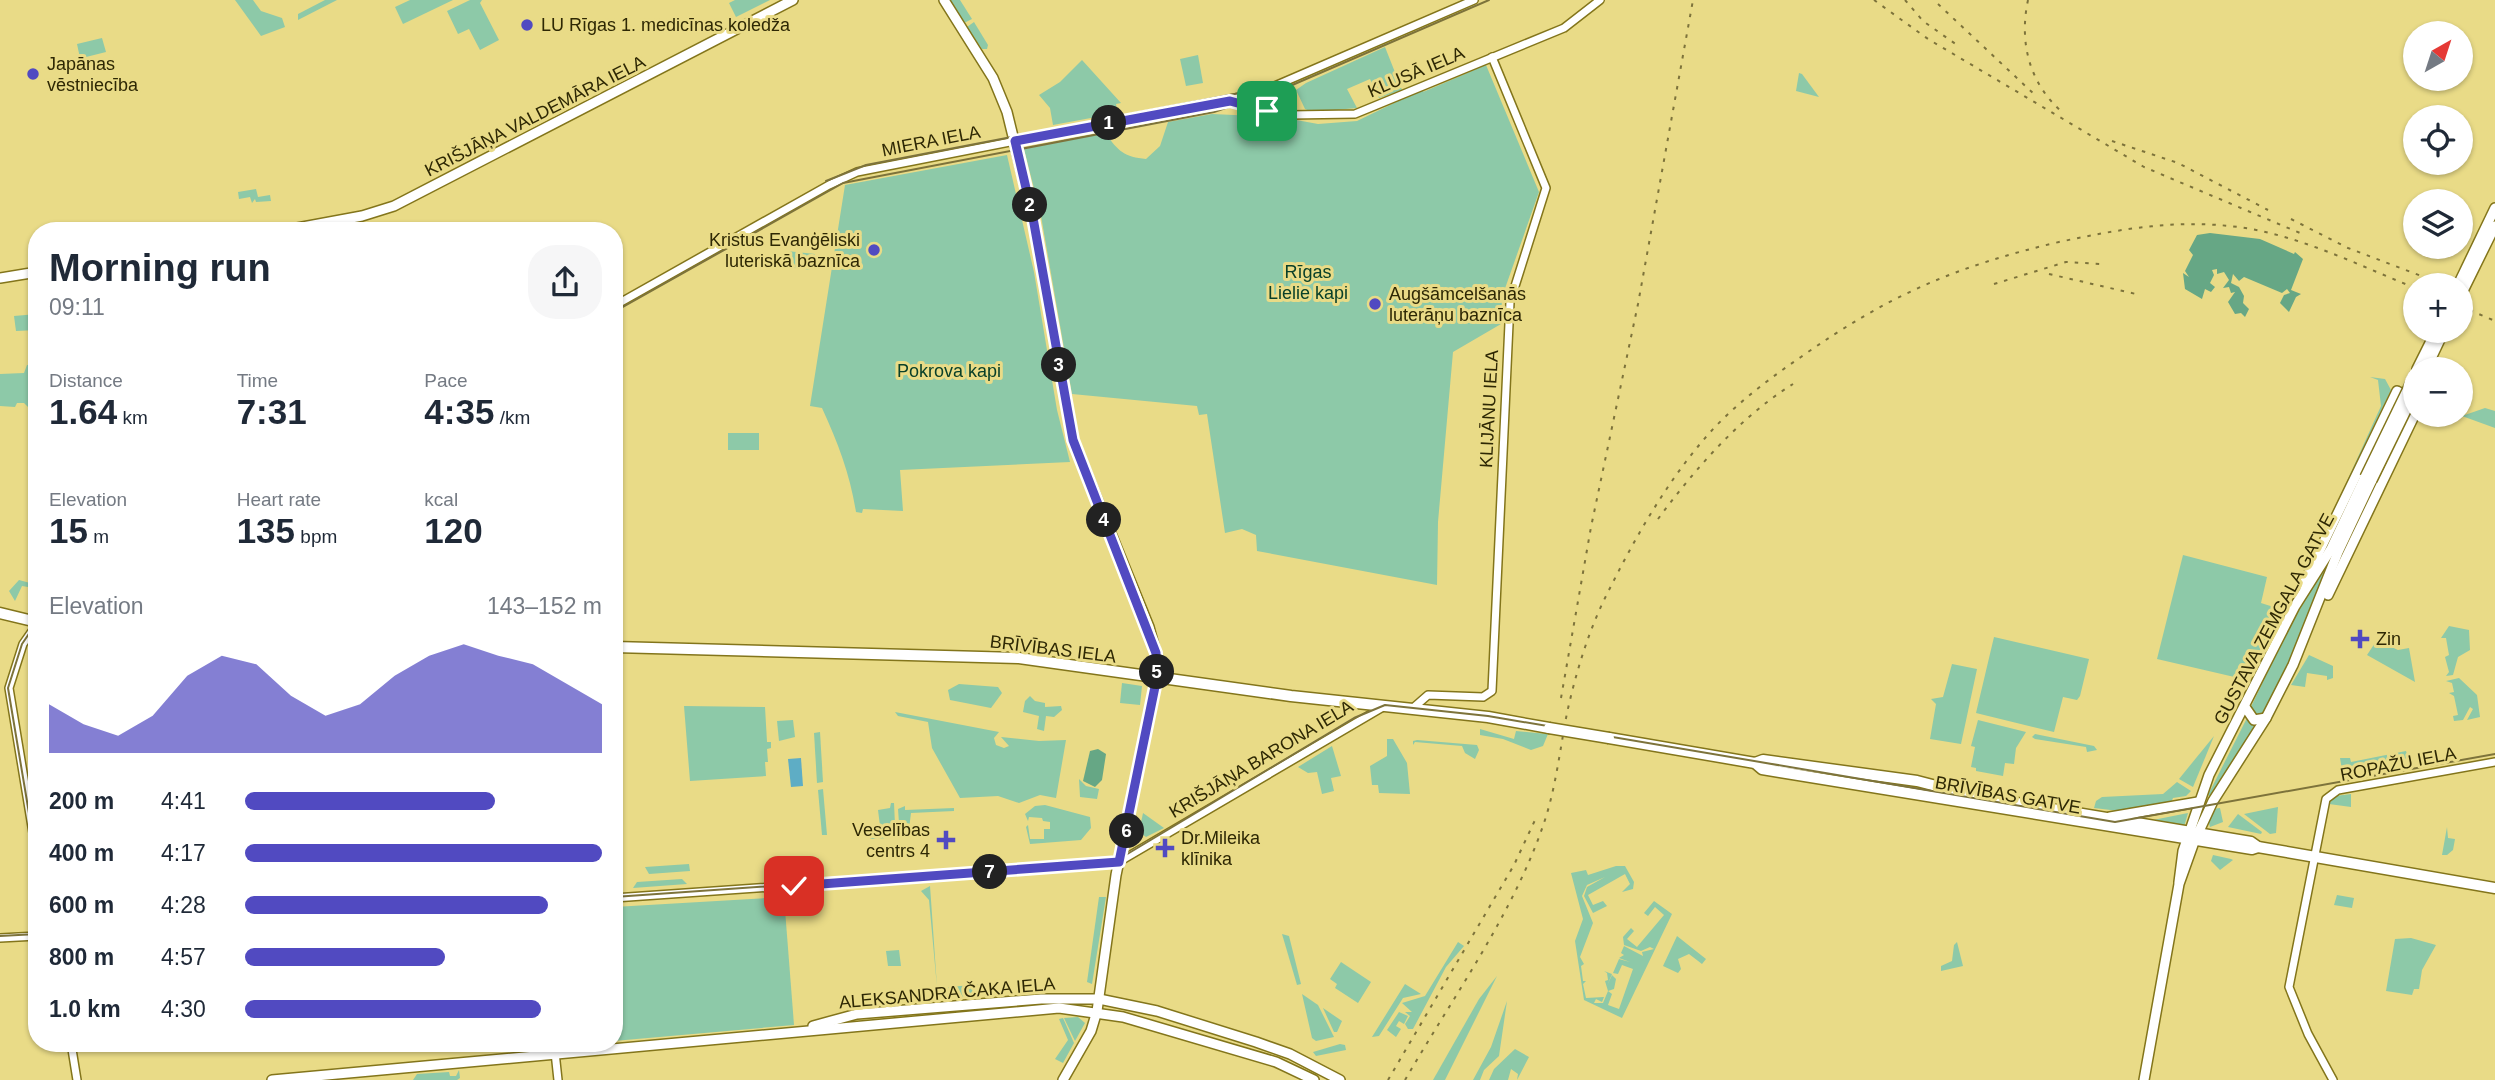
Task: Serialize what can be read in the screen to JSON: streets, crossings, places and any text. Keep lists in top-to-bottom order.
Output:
{
  "streets": {
    "highway": ["BRĪVĪBAS IELA", "BRĪVĪBAS GATVE"],
    "main road": ["KRIŠJĀŅA VALDEMĀRA IELA", "GUSTAVA ZEMGALA GATVE", "ALEKSANDRA ČAKA IELA"],
    "street": [
      "KLUSĀ IELA",
      "MIERA IELA",
      "KLIJĀNU IELA",
      "KRIŠJĀŅA BARONA IELA",
      "ROPAŽU IELA"
    ]
  },
  "crossings": [
    ["KLUSĀ IELA", "MIERA IELA"],
    ["KLUSĀ IELA", "KLIJĀNU IELA"],
    ["KLIJĀNU IELA", "BRĪVĪBAS IELA"],
    ["GUSTAVA ZEMGALA GATVE", "BRĪVĪBAS GATVE"],
    ["BRĪVĪBAS IELA", "KRIŠJĀŅA BARONA IELA"],
    ["BRĪVĪBAS IELA", "BRĪVĪBAS GATVE"],
    ["ROPAŽU IELA", "BRĪVĪBAS GATVE"]
  ],
  "parks": ["Rīgas Lielie kapi", "Pokrova kapi"],
  "places": {
    "other": [
      "LU Rīgas 1. medicīnas koledža",
      "Japānas vēstniecība",
      "Kristus Evanģēliski luteriskā baznīca",
      "Augšāmcelšanās luterāņu baznīca"
    ],
    "health": ["Zin", "Veselības centrs 4", "Dr.Mileika klīnika"]
  },
  "north": "top right",
  "page": {
    "map_buttons": ["+", "−"],
    "pins": [
      "1",
      "2",
      "3",
      "4",
      "5",
      "6",
      "7"
    ],
    "heading": ["Morning run", "09:11"],
    "stats": [
      ["Distance", "1.64 km"],
      ["Time", "7:31"],
      ["Pace", "4:35 /km"],
      ["Elevation", "15 m"],
      ["Heart rate", "135 bpm"],
      ["kcal", "120"]
    ],
    "chart": ["Elevation", "143–152 m"],
    "list": [
      {
        "name": "200 m",
        "note": "4:41"
      },
      {
        "name": "400 m",
        "note": "4:17"
      },
      {
        "name": "600 m",
        "note": "4:28"
      },
      {
        "name": "800 m",
        "note": "4:57"
      },
      {
        "name": "1.0 km",
        "note": "4:30"
      }
    ]
  }
}
